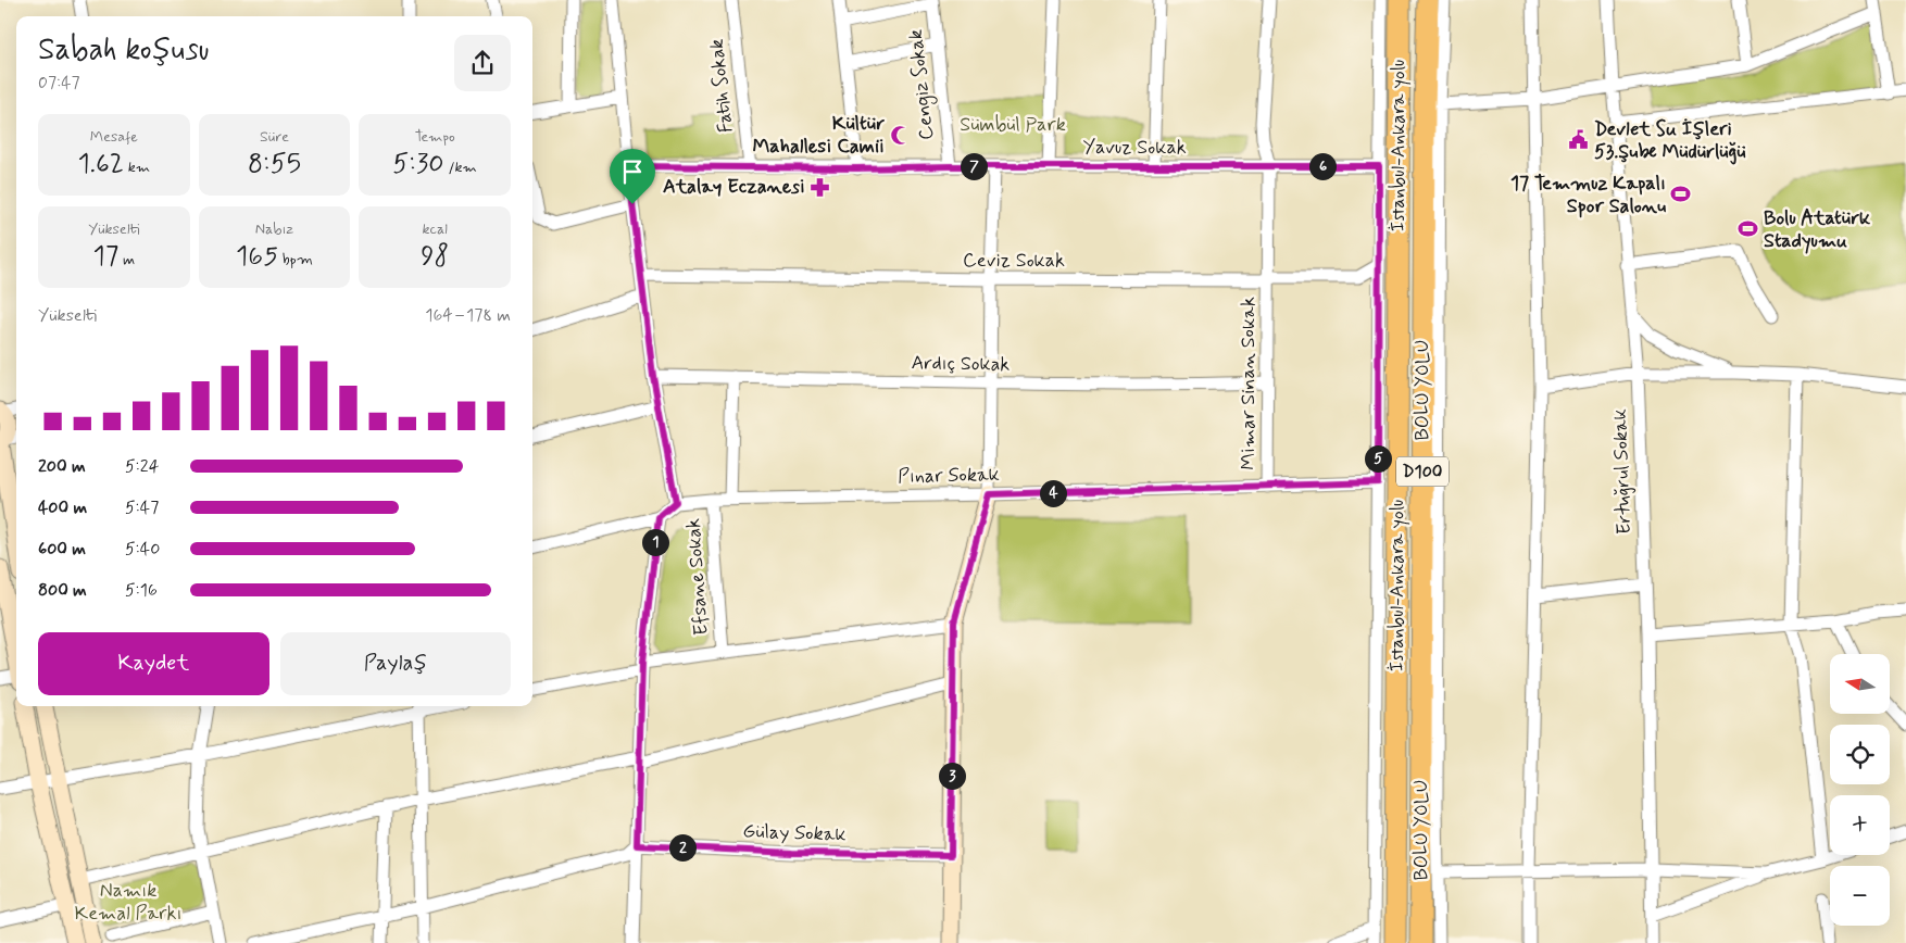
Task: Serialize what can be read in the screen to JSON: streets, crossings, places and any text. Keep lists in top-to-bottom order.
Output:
{
  "streets": {
    "highway": ["İstanbul-Ankara yolu", "BOLU YOLU", "D100"],
    "street": [
      "Cengiz Sokak",
      "Fatih Sokak",
      "Yavuz Sokak",
      "Ceviz Sokak",
      "Ardıç Sokak",
      "Mimar Sinan Sokak",
      "Ertuğrul Sokak",
      "Pınar Sokak",
      "Efsane Sokak",
      "Gülay Sokak"
    ]
  },
  "crossings": [
    ["Cengiz Sokak", "Yavuz Sokak"],
    ["Fatih Sokak", "Yavuz Sokak"],
    ["Yavuz Sokak", "Mimar Sinan Sokak"],
    ["Ceviz Sokak", "Mimar Sinan Sokak"],
    ["Ardıç Sokak", "Mimar Sinan Sokak"],
    ["Mimar Sinan Sokak", "Pınar Sokak"],
    ["Pınar Sokak", "Efsane Sokak"]
  ],
  "parks": ["Sümbül Park", "Namık Kemal Parkı"],
  "places": {
    "mosque": ["Kültür Mahallesi Camii"],
    "public building": ["Devlet Su İşleri 53.Şube Müdürlüğü"],
    "pharmacy": ["Atalay Eczanesi"],
    "sports": ["17 Temmuz Kapalı Spor Salonu", "Bolu Atatürk Stadyumu"]
  },
  "north": "left",
  "page": {
    "heading": ["Sabah koşusu", "07:47"],
    "stats": [
      ["Mesafe", "1.62 km"],
      ["Süre", "8:55"],
      ["Tempo", "5:30 /km"],
      ["Yükselti", "17 m"],
      ["Nabız", "165 bpm"],
      ["kcal", "98"]
    ],
    "pins": [
      "6",
      "7",
      "5",
      "4",
      "1",
      "3",
      "2"
    ],
    "chart": ["Yükselti", "164–178 m"],
    "list": [
      {
        "name": "200 m",
        "note": "5:24"
      },
      {
        "name": "400 m",
        "note": "5:47"
      },
      {
        "name": "600 m",
        "note": "5:40"
      },
      {
        "name": "800 m",
        "note": "5:16"
      }
    ],
    "buttons": ["Kaydet", "Paylaş"],
    "map_buttons": ["+", "−"]
  }
}
